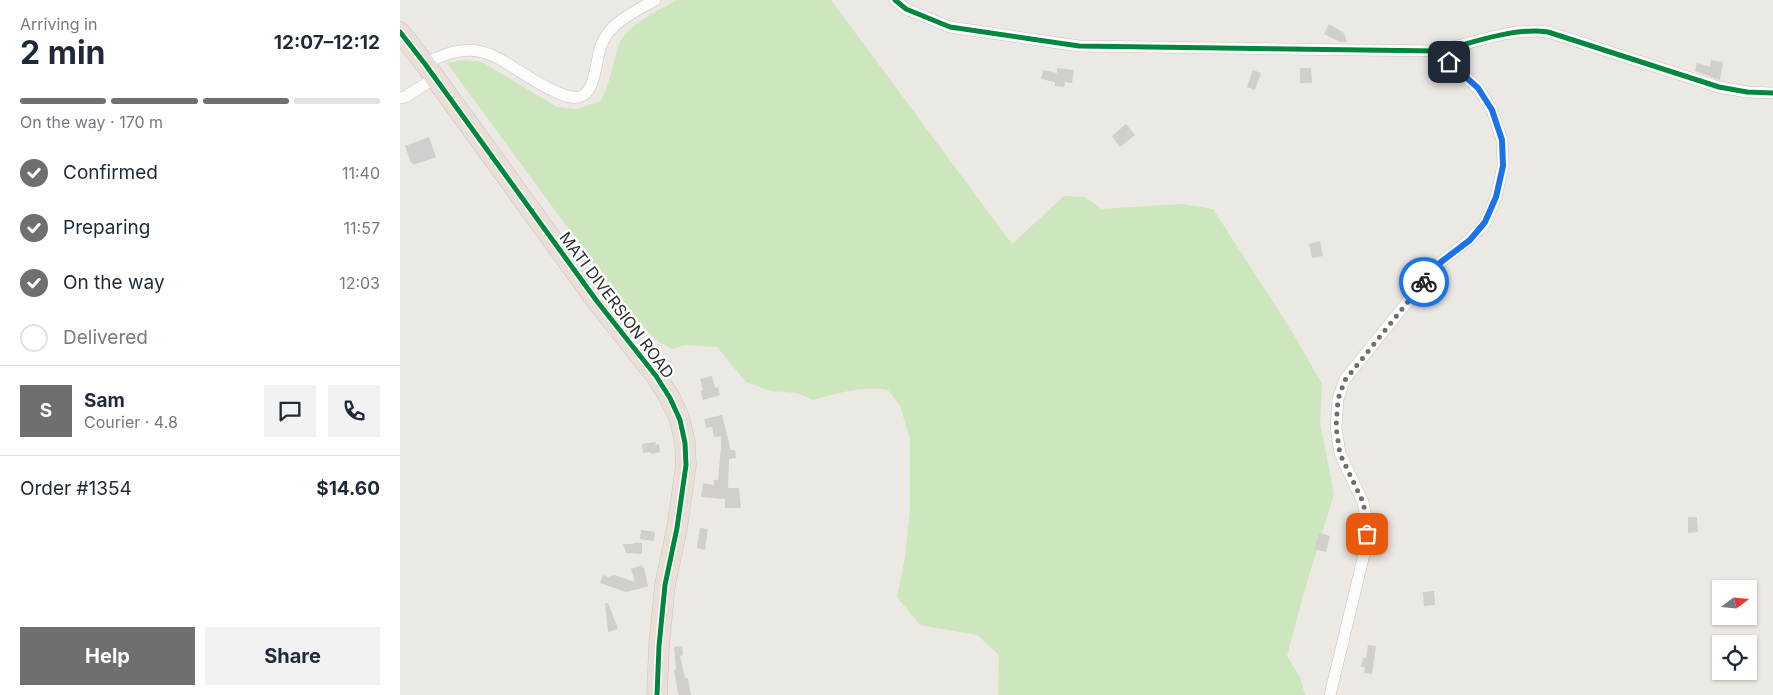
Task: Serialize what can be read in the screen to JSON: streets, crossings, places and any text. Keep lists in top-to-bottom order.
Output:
{
  "streets": {
    "highway": ["MATI DIVERSION ROAD"]
  },
  "north": "right",
  "page": {
    "heading": ["2 min", "Arriving in", "12:07–12:12"],
    "panel": [
      "Sam",
      "Courier · 4.8",
      "Order #1354",
      "$14.60"
    ],
    "bar": "On the way · 170 m",
    "list": [
      ["Confirmed", "11:40"],
      ["Preparing", "11:57"],
      ["On the way", "12:03"],
      "Delivered"
    ],
    "round": "S",
    "buttons": ["Help", "Share"]
  }
}
